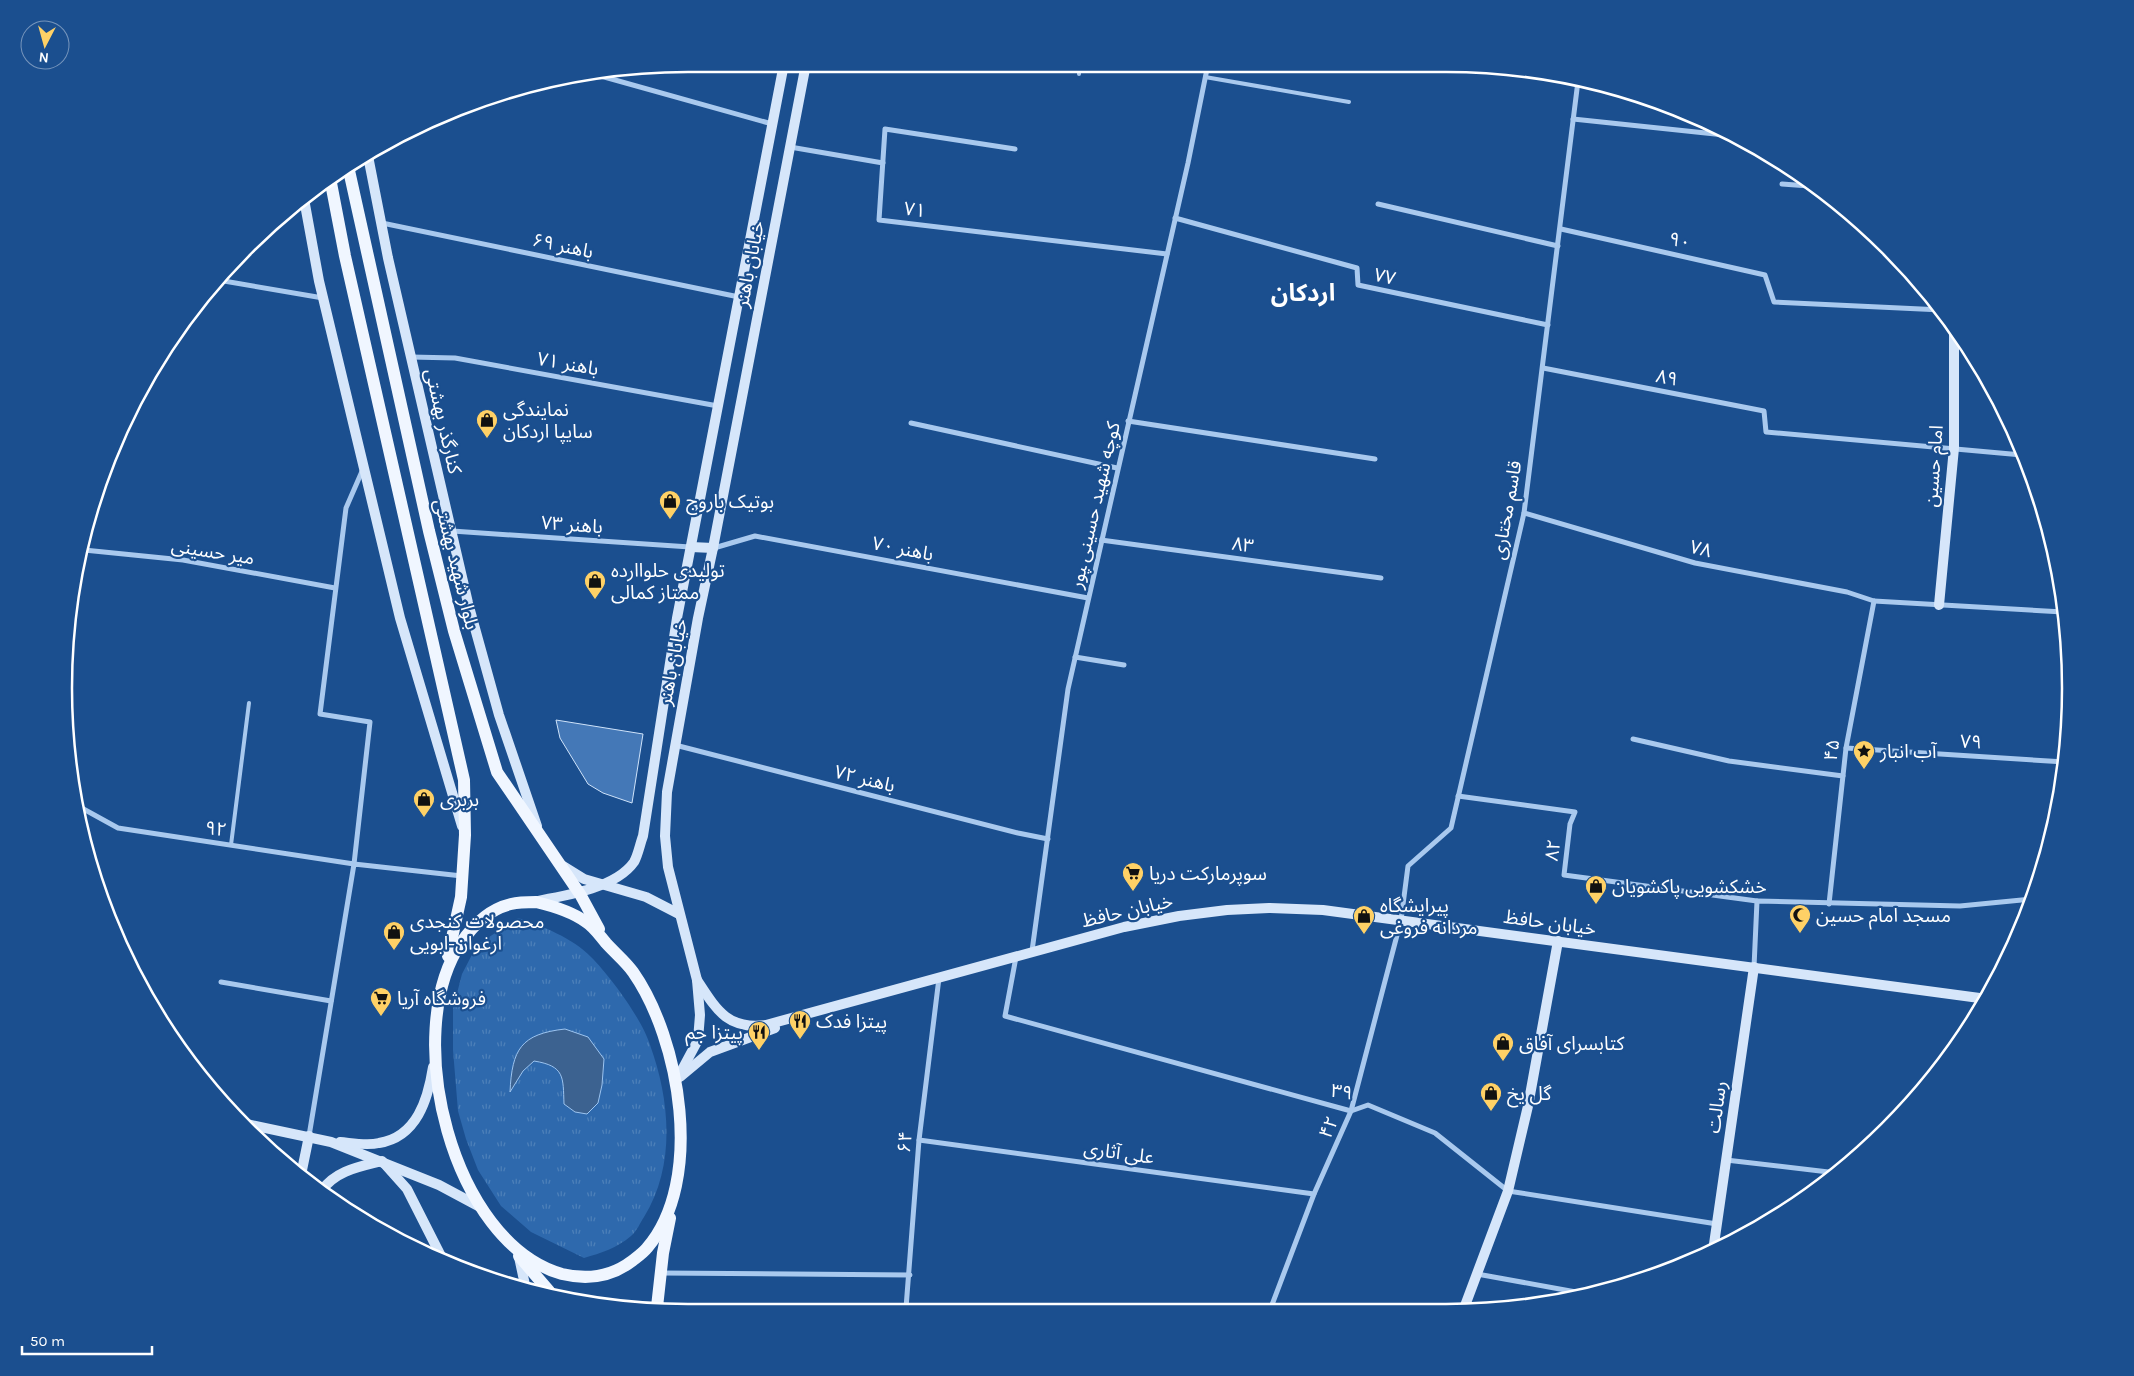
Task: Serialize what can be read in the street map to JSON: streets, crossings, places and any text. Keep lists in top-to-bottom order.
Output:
{
  "streets": {
    "main road": [
      "خیابان باهنر",
      "کنارگذر بهشتی",
      "امام حسین",
      "بلوار شهید بهشتی",
      "خیابان حافظ",
      "رسالت"
    ],
    "street": [
      "۷۱",
      "۹۰",
      "باهنر ۶۹",
      "۷۷",
      "باهنر ۷۱",
      "۸۹",
      "کوچه شهید حسینی ‍پور",
      "قاسم مختاری",
      "باهنر ۷۳",
      "۸۳",
      "باهنر ۷۰",
      "۷۸",
      "میر حسینی",
      "۷۹",
      "۴۵",
      "باهنر ۷۲",
      "۹۲",
      "۸۲",
      "۳۹",
      "۴۲",
      "۶۴",
      "علی آثاری"
    ]
  },
  "crossings": [
    ["۷۱", "کوچه شهید حسینی ‍پور"],
    ["۹۰", "قاسم مختاری"],
    ["باهنر ۶۹", "خیابان باهنر"],
    ["باهنر ۶۹", "کنارگذر بهشتی"],
    ["خیابان باهنر", "باهنر ۷۱"],
    ["خیابان باهنر", "باهنر ۷۳"],
    ["خیابان باهنر", "باهنر ۷۰"],
    ["خیابان باهنر", "بلوار شهید بهشتی"],
    ["خیابان باهنر", "باهنر ۷۲"],
    ["خیابان باهنر", "خیابان حافظ"],
    ["۷۷", "کوچه شهید حسینی ‍پور"],
    ["۷۷", "قاسم مختاری"],
    ["باهنر ۷۱", "کنارگذر بهشتی"],
    ["۸۹", "امام حسین"],
    ["۸۹", "قاسم مختاری"],
    ["کنارگذر بهشتی", "باهنر ۷۳"],
    ["کنارگذر بهشتی", "بلوار شهید بهشتی"],
    ["کوچه شهید حسینی ‍پور", "۸۳"],
    ["کوچه شهید حسینی ‍پور", "باهنر ۷۰"],
    ["کوچه شهید حسینی ‍پور", "باهنر ۷۲"],
    ["کوچه شهید حسینی ‍پور", "خیابان حافظ"],
    ["قاسم مختاری", "۷۸"],
    ["قاسم مختاری", "۸۲"],
    ["قاسم مختاری", "خیابان حافظ"],
    ["قاسم مختاری", "۴۲"],
    ["۷۸", "۴۵"],
    ["۷۹", "۴۵"],
    ["خیابان حافظ", "۳۹"],
    ["خیابان حافظ", "رسالت"],
    ["خیابان حافظ", "۴۲"],
    ["خیابان حافظ", "۶۴"],
    ["۳۹", "رسالت"],
    ["۳۹", "۴۲"],
    ["۴۲", "علی آثاری"],
    ["۶۴", "علی آثاری"]
  ],
  "districts": ["اردکان"],
  "places": {
    "shop": [
      "نمایندگی سایپا اردکان",
      "بوتیک باروج",
      "تولیدی حلواارده ممتاز کمالی",
      "بربری",
      "خشکشویی پاکشویان",
      "پیرایشگاه مردانه فروغی",
      "محصولات کنجدی ارغوان-ابویی",
      "کتابسرای آفاق",
      "گل یخ"
    ],
    "place": ["آب انبار"],
    "supermarket": ["سوپرمارکت دریا", "فروشگاه آریا"],
    "mosque": ["مسجد امام حسین"],
    "restaurant": ["پیتزا فدک", "پیتزا جم"]
  },
  "scale_bar": "50 m",
  "north": "bottom"
}
